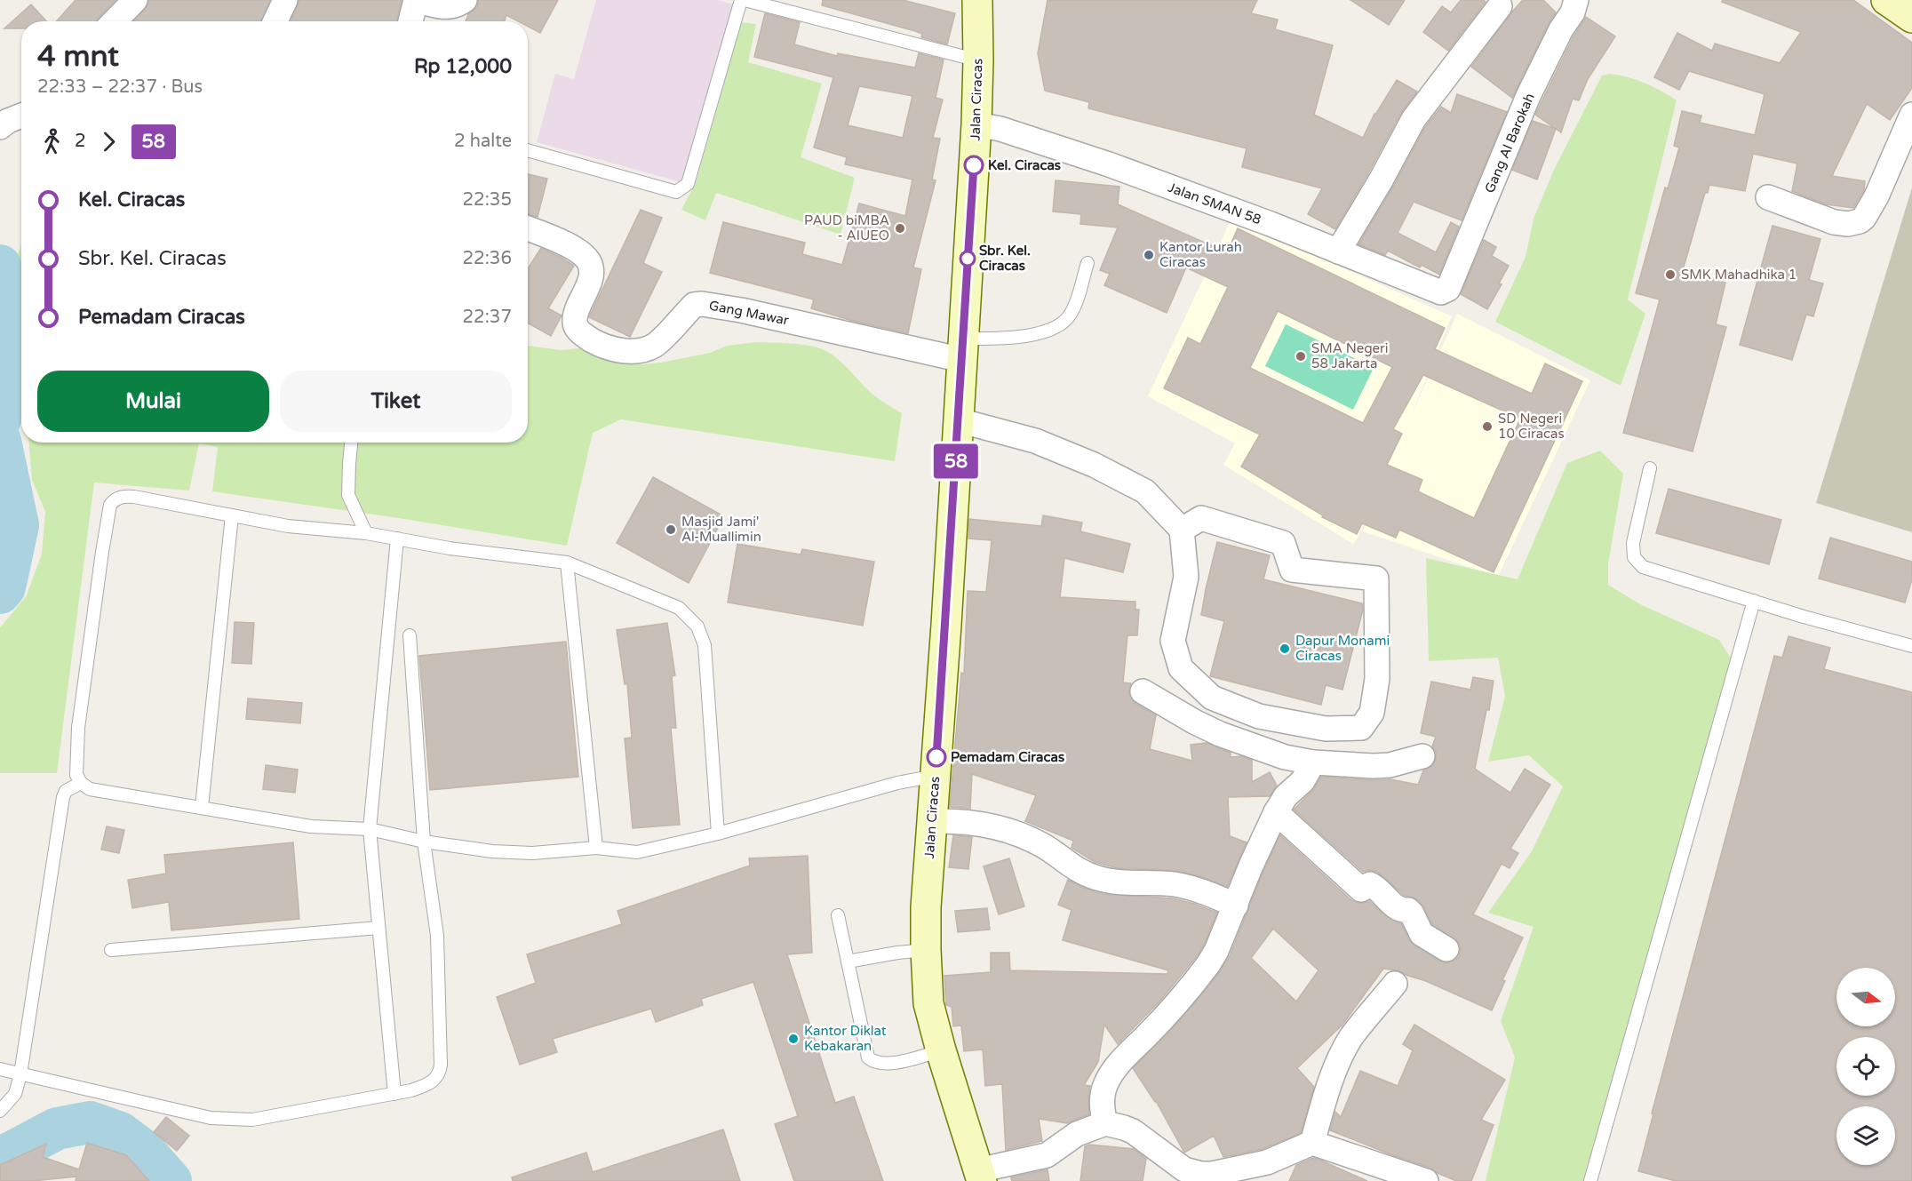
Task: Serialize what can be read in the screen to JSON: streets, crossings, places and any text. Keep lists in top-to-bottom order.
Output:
{
  "streets": {
    "street": [
      "Jalan Ciracas",
      "Gang Al Barokah",
      "Jalan SMAN 58",
      "Gang Mawar"
    ]
  },
  "crossings": [
    ["Jalan Ciracas", "Jalan SMAN 58"],
    ["Jalan Ciracas", "Gang Mawar"],
    ["Gang Al Barokah", "Jalan SMAN 58"]
  ],
  "places": [
    "Kel. Ciracas",
    "PAUD biMBA - AIUEO",
    "Kantor Lurah Ciracas",
    "Sbr. Kel. Ciracas",
    "SMK Mahadhika 1",
    "SMA Negeri 58 Jakarta",
    "SD Negeri 10 Ciracas",
    "Masjid Jami' Al-Muallimin",
    "Dapur Monami Ciracas",
    "Pemadam Ciracas",
    "Kantor Diklat Kebakaran"
  ],
  "lines": ["bus line 58"],
  "north": "right",
  "page": {
    "on_map": "58",
    "heading": ["4 mnt", "22:33 – 22:37 · Bus", "Rp 12,000"],
    "legs": ["2", "58", "2 halte"],
    "list": [
      {
        "name": "Kel. Ciracas",
        "value": "22:35"
      },
      {
        "name": "Sbr. Kel. Ciracas",
        "value": "22:36"
      },
      {
        "name": "Pemadam Ciracas",
        "value": "22:37"
      }
    ],
    "buttons": ["Mulai", "Tiket"]
  }
}
